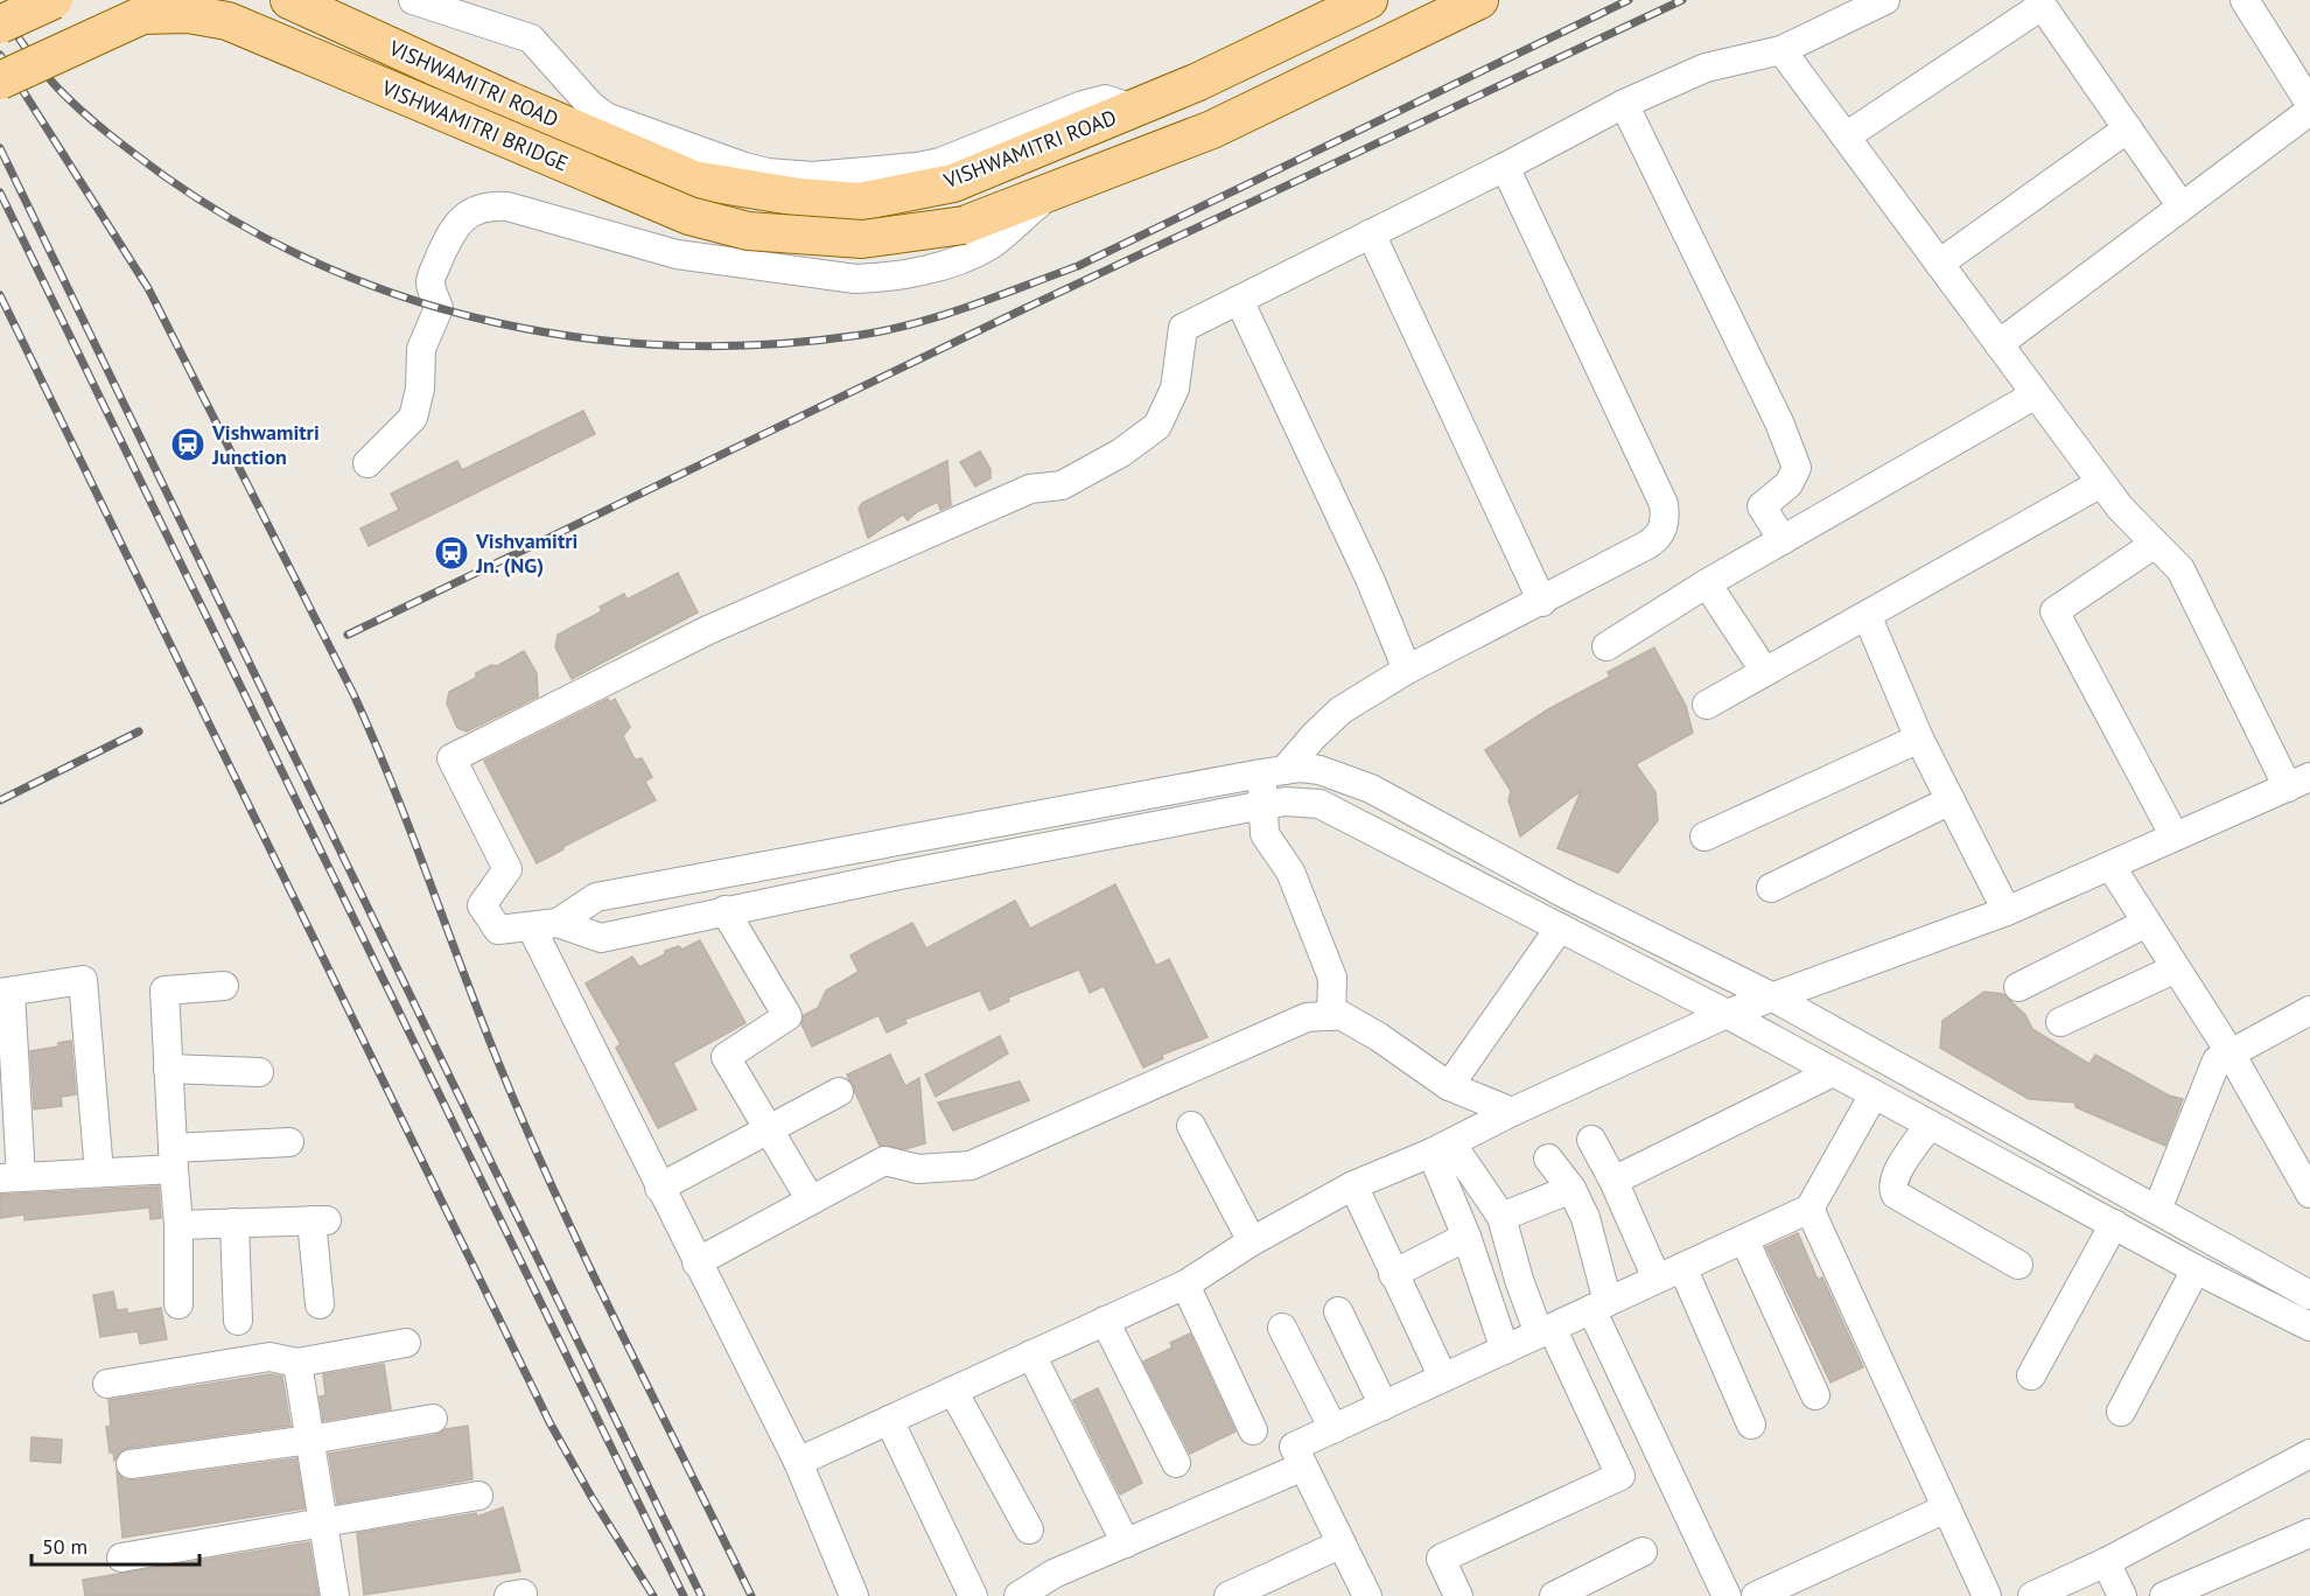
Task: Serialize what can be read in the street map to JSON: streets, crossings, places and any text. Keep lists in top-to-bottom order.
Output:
{
  "streets": {
    "main road": ["VISHWAMITRI ROAD", "VISHWAMITRI BRIDGE"]
  },
  "places": {
    "station": ["Vishwamitri Junction", "Vishvamitri Jn. (NG)"]
  },
  "scale_bar": "50 m"
}
